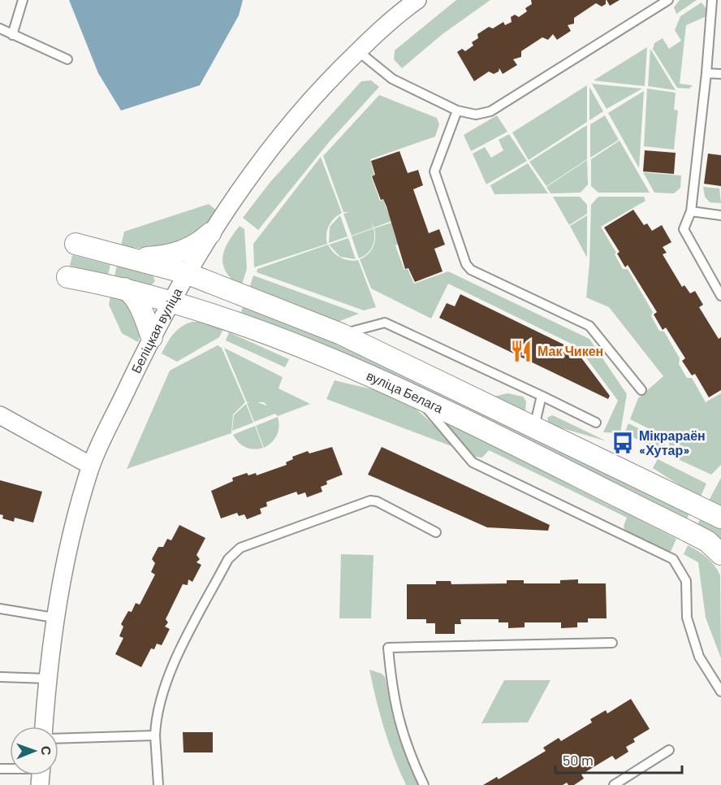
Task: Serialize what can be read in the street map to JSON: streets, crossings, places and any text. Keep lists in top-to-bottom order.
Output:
{
  "streets": {
    "street": ["Беліцкая вуліца", "вуліца Белага"]
  },
  "crossings": [
    ["Беліцкая вуліца", "вуліца Белага"]
  ],
  "places": {
    "restaurant": ["Мак Чикен"],
    "bus stop": ["Мікрараён «Хутар»"]
  },
  "scale_bar": "50 m",
  "north": "right"
}
